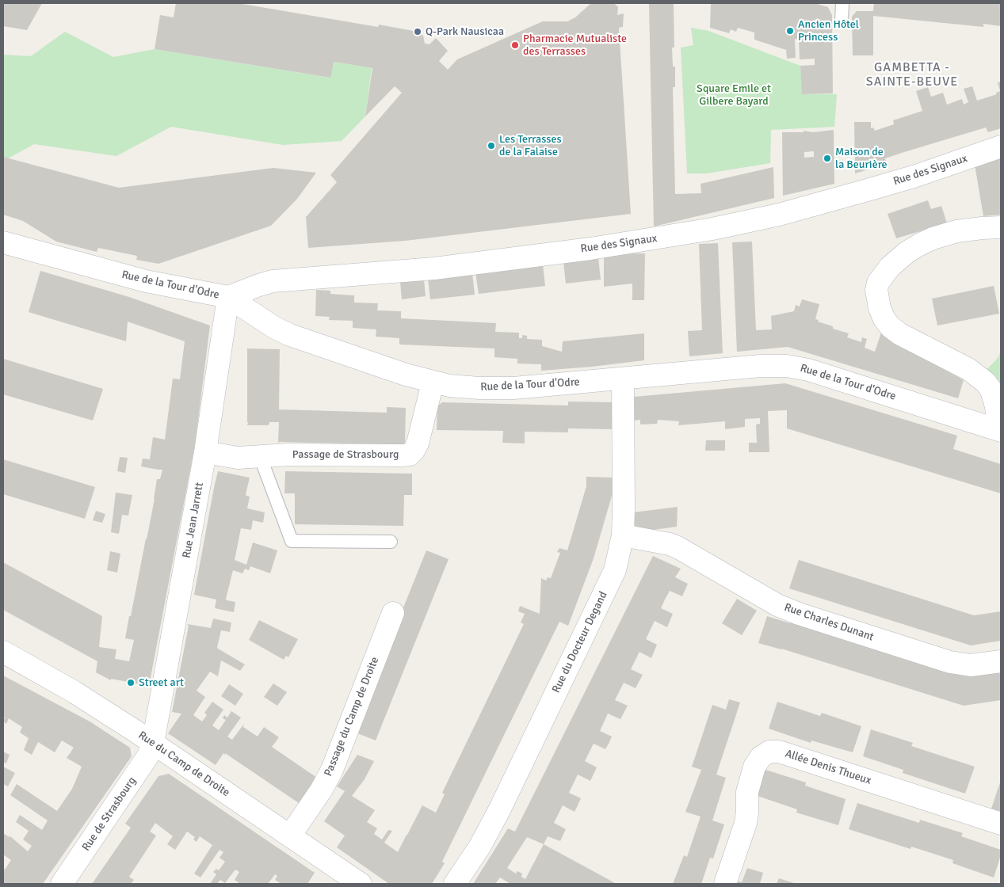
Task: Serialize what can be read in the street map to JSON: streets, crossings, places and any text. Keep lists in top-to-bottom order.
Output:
{
  "streets": {
    "street": [
      "Rue des Signaux",
      "Rue de la Tour d'Odre",
      "Passage de Strasbourg",
      "Rue Jean Jarrett",
      "Rue Charles Dunant",
      "Rue du Docteur Degand",
      "Passage du Camp de Droite",
      "Rue du Camp de Droite",
      "Allée Denis Thueux",
      "Rue de Strasbourg"
    ]
  },
  "crossings": [
    ["Rue des Signaux", "Rue de la Tour d'Odre"],
    ["Rue des Signaux", "Rue Jean Jarrett"],
    ["Rue de la Tour d'Odre", "Passage de Strasbourg"],
    ["Rue de la Tour d'Odre", "Rue Jean Jarrett"],
    ["Rue de la Tour d'Odre", "Rue du Docteur Degand"],
    ["Passage de Strasbourg", "Rue Jean Jarrett"],
    ["Rue Jean Jarrett", "Rue du Camp de Droite"],
    ["Rue Jean Jarrett", "Rue de Strasbourg"],
    ["Rue Charles Dunant", "Rue du Docteur Degand"],
    ["Passage du Camp de Droite", "Rue du Camp de Droite"],
    ["Rue du Camp de Droite", "Rue de Strasbourg"]
  ],
  "districts": ["GAMBETTA - SAINTE-BEUVE"],
  "parks": ["Square Emile et Gilbere Bayard"],
  "places": [
    "Ancien Hôtel Princess",
    "Q-Park Nausicaa",
    "Pharmacie Mutualiste des Terrasses",
    "Les Terrasses de la Falaise",
    "Maison de la Beurière",
    "Street art"
  ]
}
